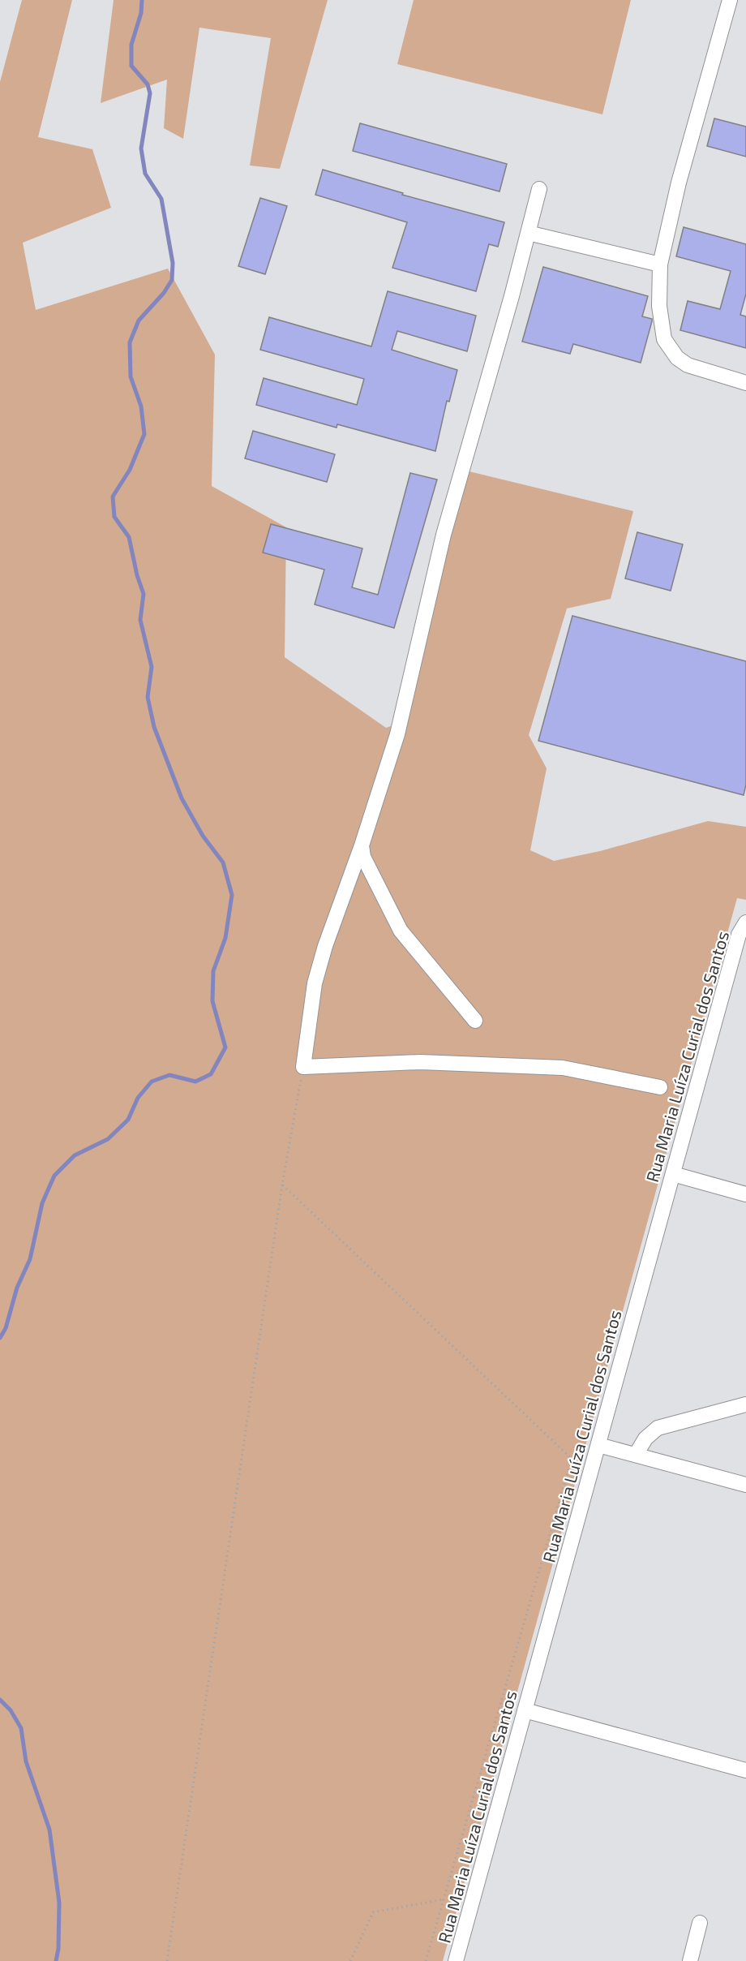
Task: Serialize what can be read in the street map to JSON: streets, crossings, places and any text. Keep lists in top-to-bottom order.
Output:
{
  "streets": {
    "street": ["Rua Maria Luíza Curial dos Santos"]
  }
}
